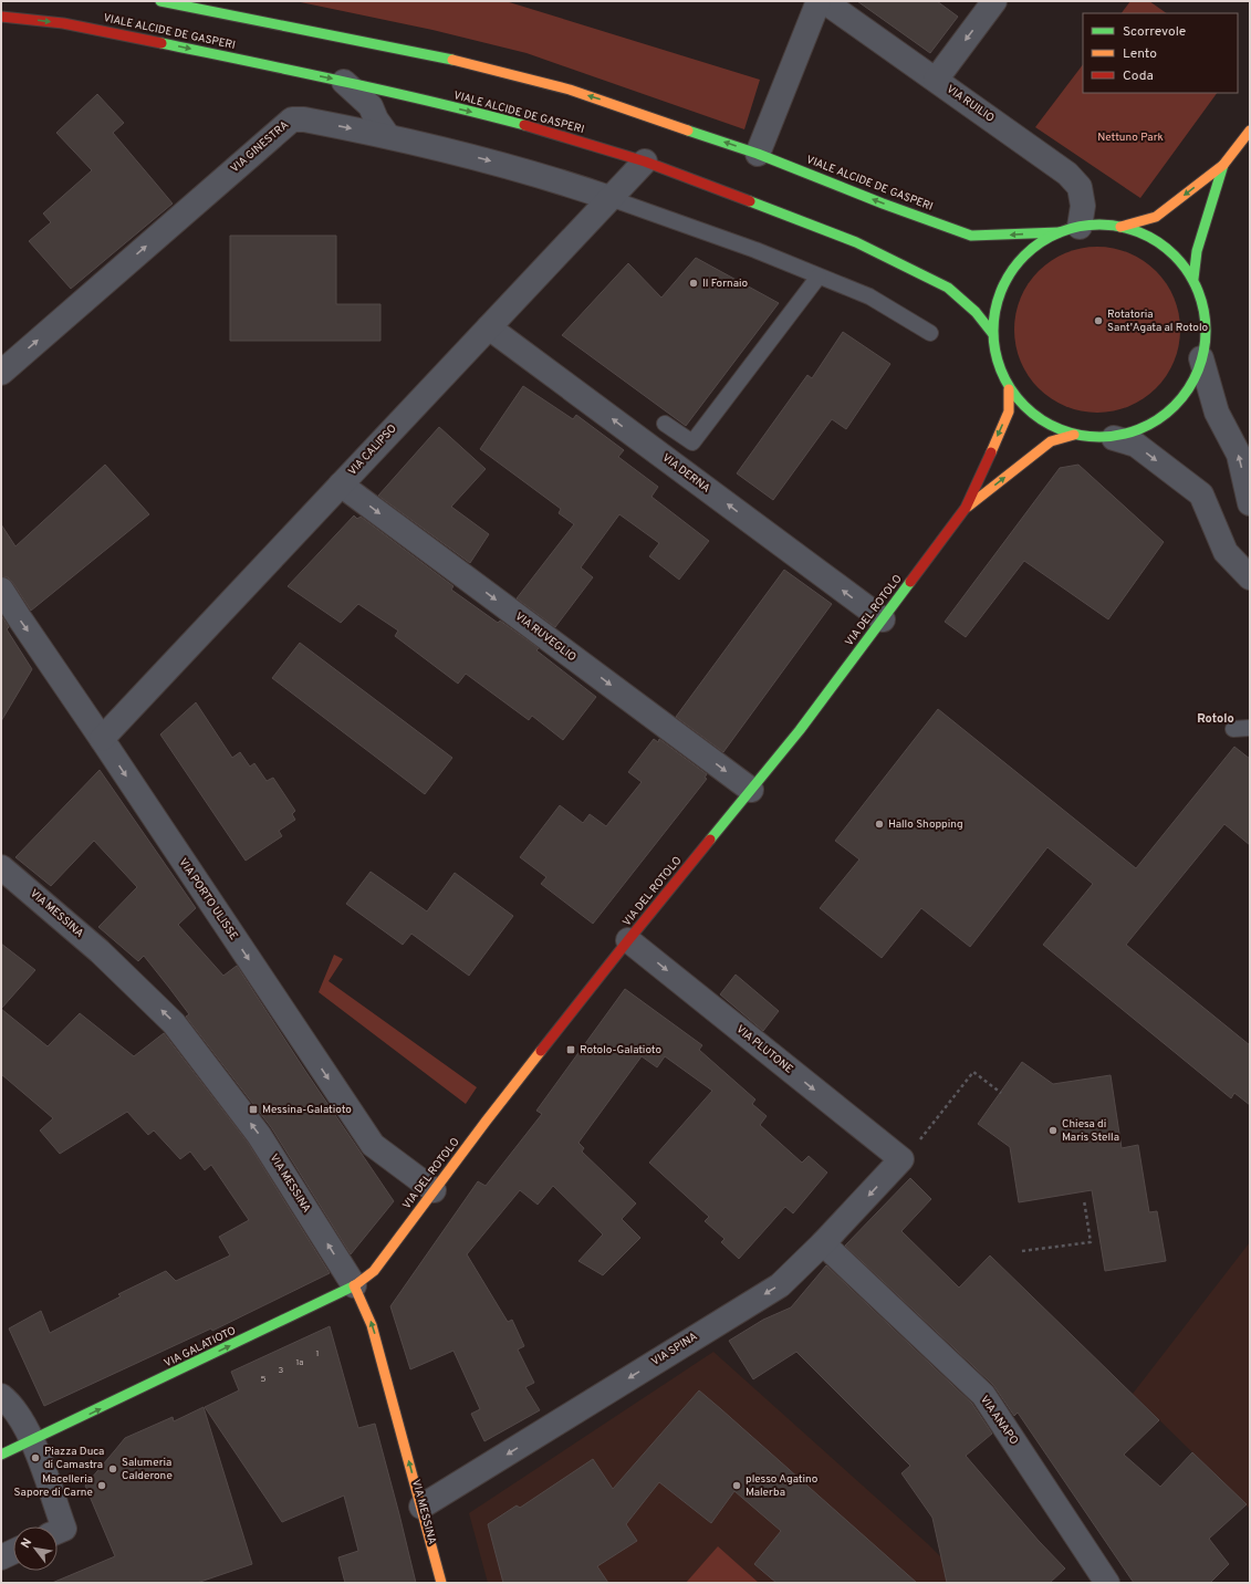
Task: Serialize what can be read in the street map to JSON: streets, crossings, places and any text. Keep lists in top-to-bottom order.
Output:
{
  "streets": {
    "main road": [
      "VIALE ALCIDE DE GASPERI",
      "VIA DEL ROTOLO",
      "VIA MESSINA",
      "VIA GALATIOTO"
    ],
    "street": [
      "VIA RUILIO",
      "VIA GINESTRA",
      "VIA CALIPSO",
      "VIA DERNA",
      "VIA RUVEGLIO",
      "VIA PORTO ULISSE",
      "VIA PLUTONE",
      "VIA SPINA",
      "VIA ANAPO"
    ]
  },
  "crossings": [
    ["VIALE ALCIDE DE GASPERI", "VIA RUILIO"],
    ["VIALE ALCIDE DE GASPERI", "VIA CALIPSO"],
    ["VIA GINESTRA", "VIA CALIPSO"],
    ["VIA CALIPSO", "VIA DERNA"],
    ["VIA CALIPSO", "VIA RUVEGLIO"],
    ["VIA CALIPSO", "VIA PORTO ULISSE"],
    ["VIA DERNA", "VIA DEL ROTOLO"],
    ["VIA DEL ROTOLO", "VIA RUVEGLIO"],
    ["VIA DEL ROTOLO", "VIA PORTO ULISSE"],
    ["VIA DEL ROTOLO", "VIA MESSINA"],
    ["VIA DEL ROTOLO", "VIA PLUTONE"],
    ["VIA DEL ROTOLO", "VIA GALATIOTO"],
    ["VIA MESSINA", "VIA GALATIOTO"],
    ["VIA MESSINA", "VIA SPINA"],
    ["VIA PLUTONE", "VIA SPINA"],
    ["VIA SPINA", "VIA ANAPO"]
  ],
  "one_way": [
    "VIA GINESTRA",
    "VIA DERNA",
    "VIA RUVEGLIO",
    "VIA PORTO ULISSE",
    "VIA MESSINA",
    "VIA PLUTONE",
    "VIA GALATIOTO",
    "VIA SPINA"
  ],
  "districts": ["Rotolo"],
  "parks": ["Nettuno Park"],
  "places": {
    "other": [
      "Il Fornaio",
      "Rotatoria Sant'Agata al Rotolo",
      "Hallo Shopping",
      "Chiesa di Maris Stella",
      "Piazza Duca di Camastra",
      "Salumeria Calderone",
      "Macelleria Sapore di Carne",
      "plesso Agatino Malerba"
    ],
    "transit": ["Rotolo-Galatioto", "Messina-Galatioto"]
  },
  "house_numbers": [
    "1",
    "1a",
    "3",
    "5"
  ],
  "legend": ["Scorrevole", "Lento", "Coda"],
  "north": "top left"
}
